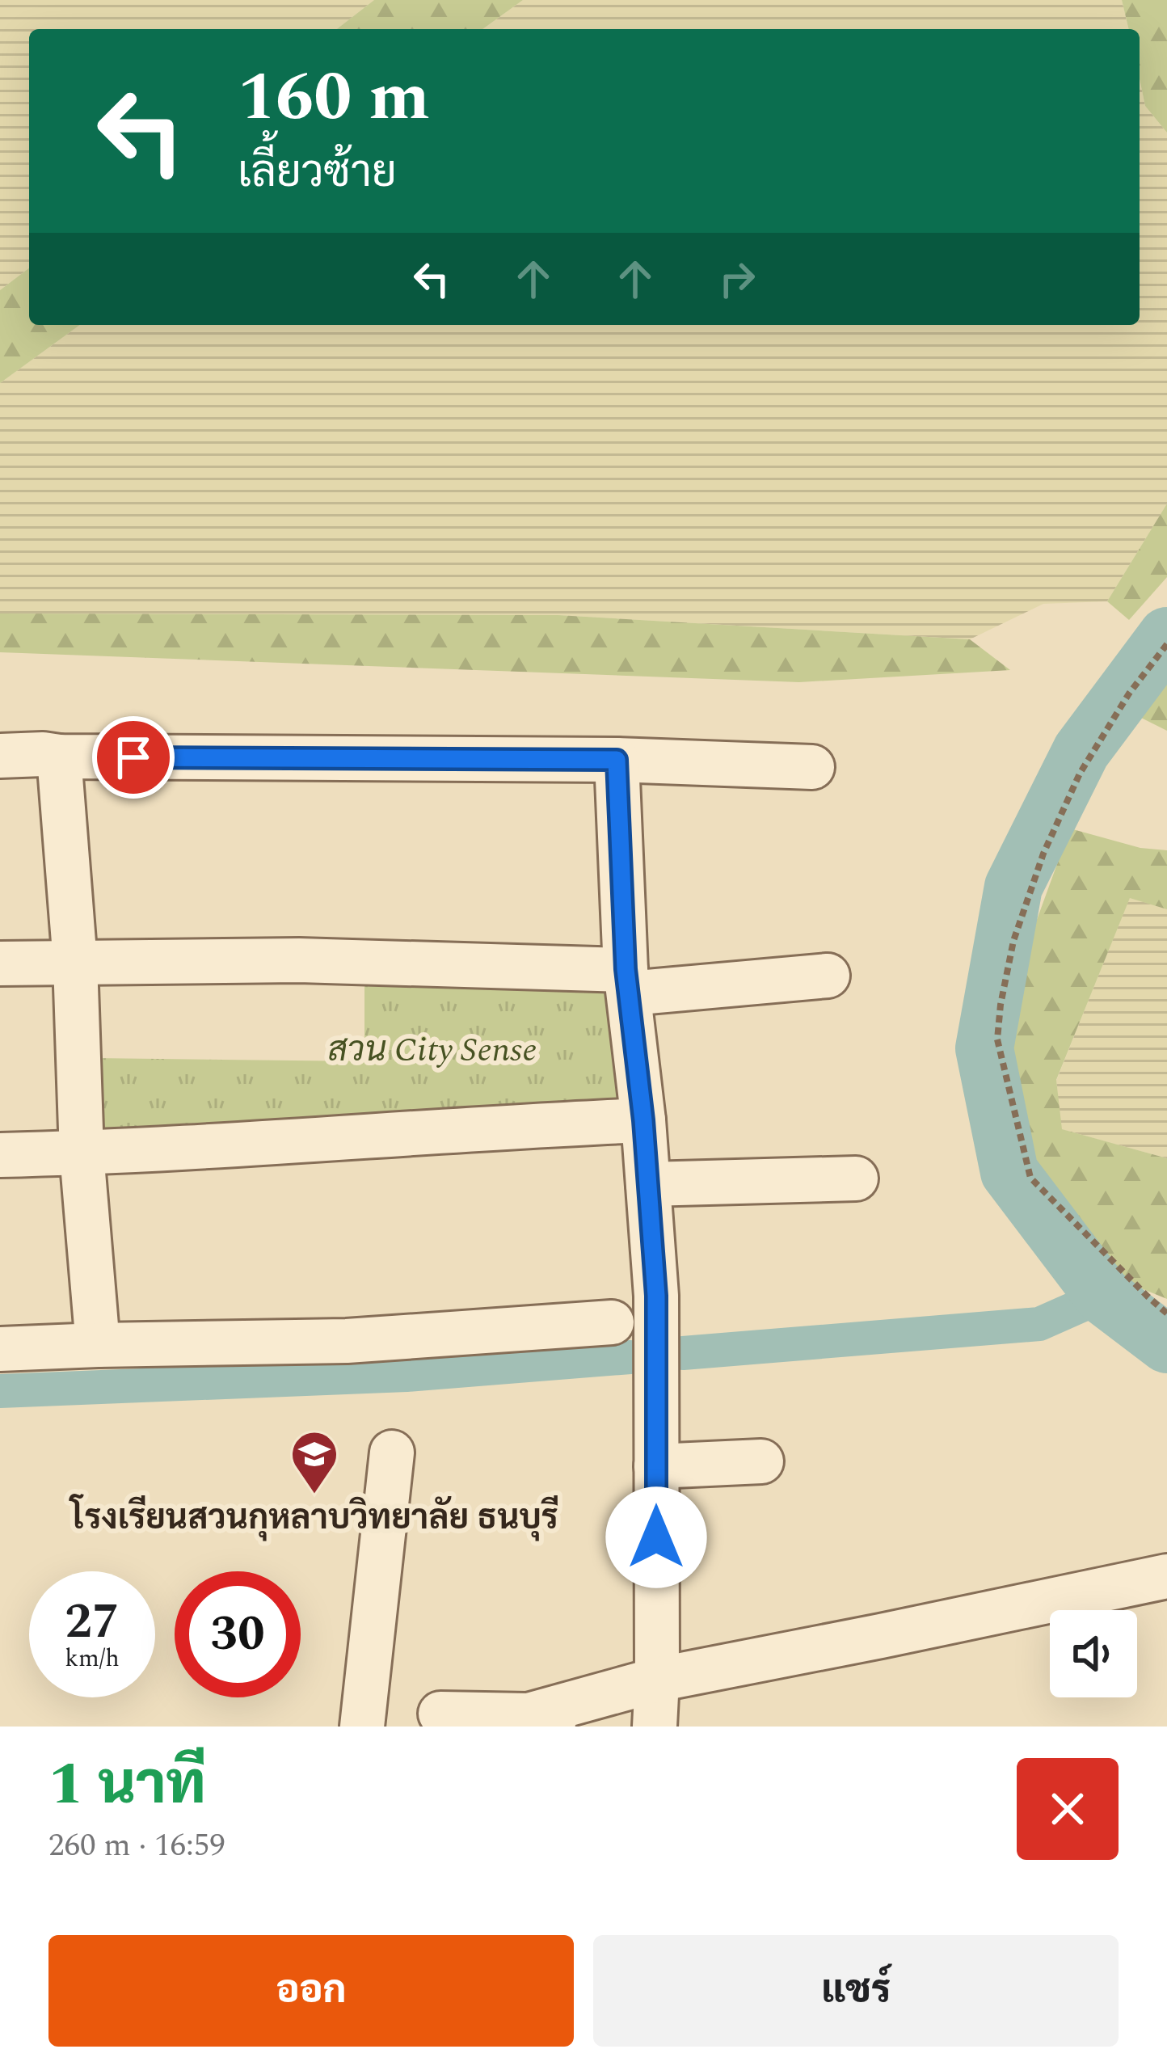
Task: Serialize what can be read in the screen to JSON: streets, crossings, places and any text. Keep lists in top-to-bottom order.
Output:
{
  "parks": ["สวน City Sense"],
  "places": {
    "school or university": ["โรงเรียนสวนกุหลาบวิทยาลัย ธนบุรี"]
  },
  "page": {
    "turn": ["160 m", "เลี้ยวซ้าย"],
    "speed": "27 km/h",
    "limit": "30",
    "heading": ["1 นาที", "260 m · 16:59"],
    "buttons": ["ออก", "แชร์"]
  }
}
